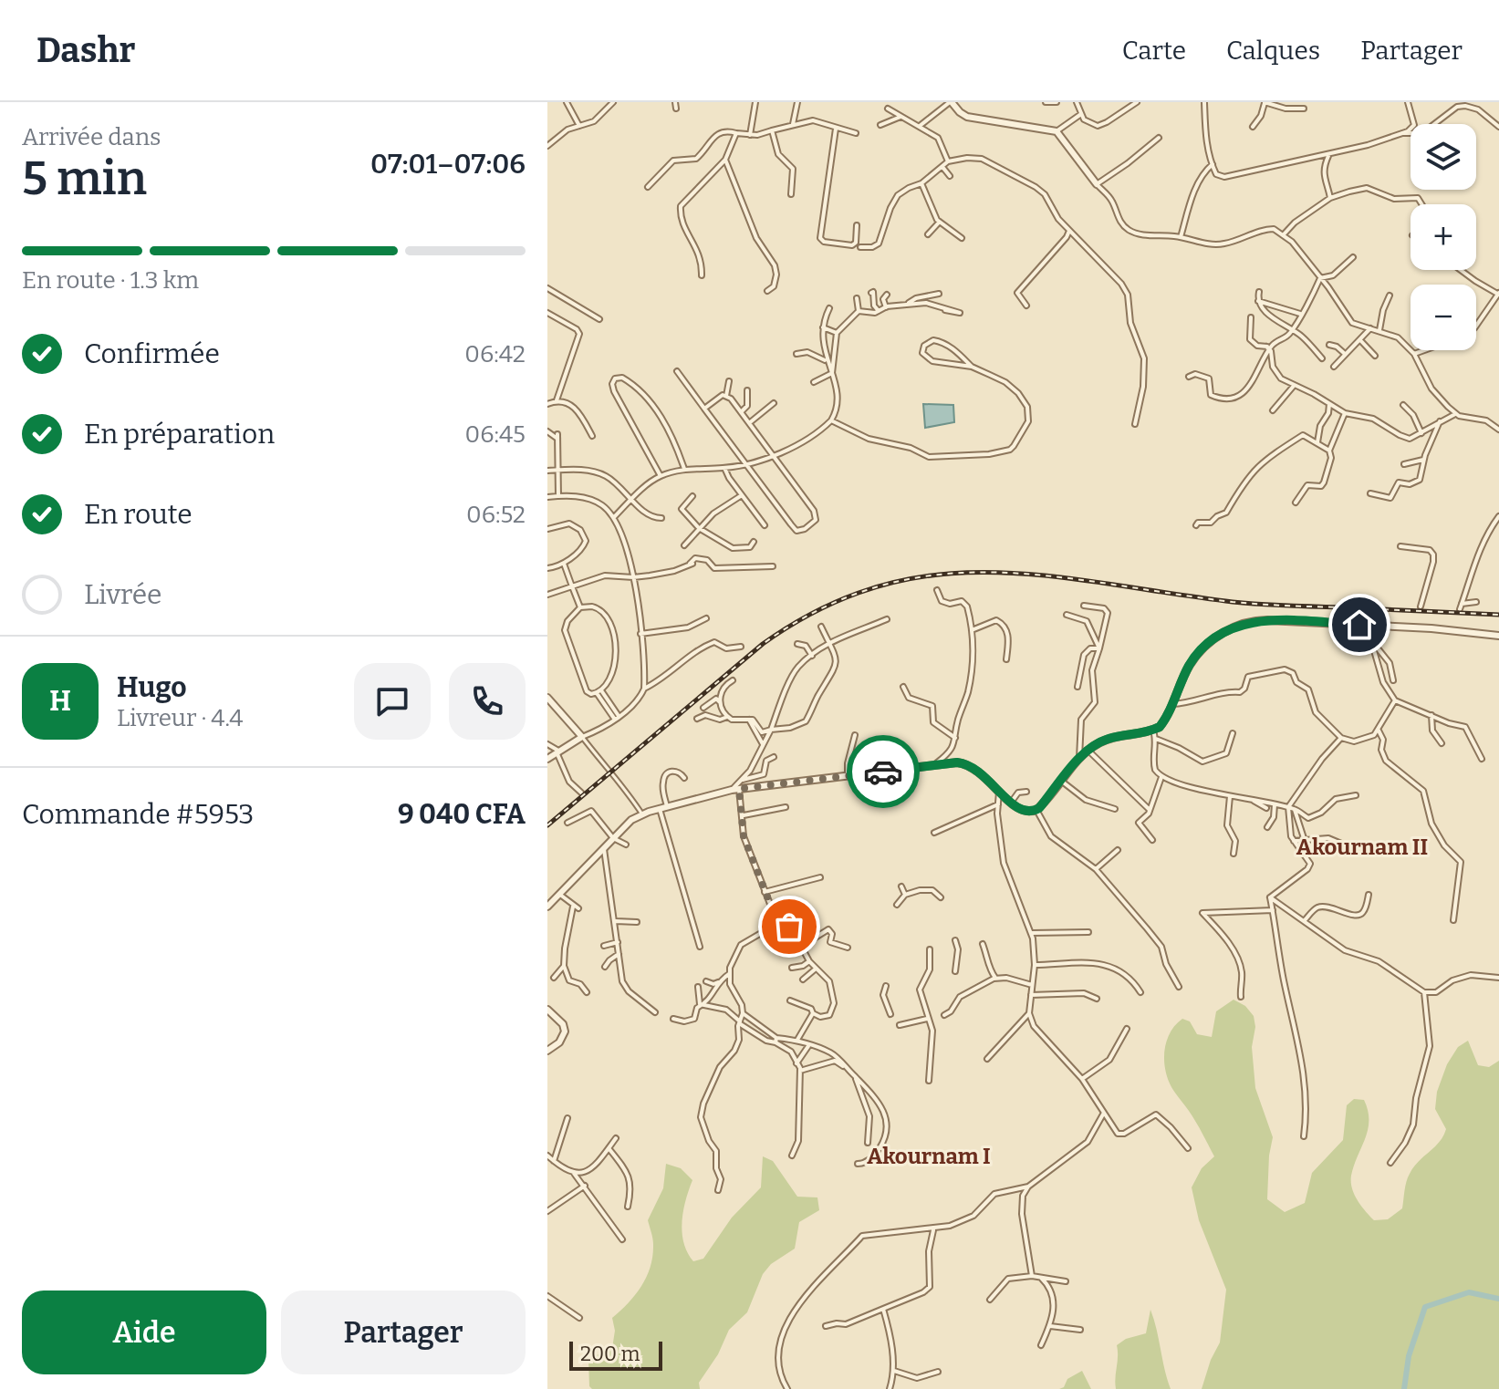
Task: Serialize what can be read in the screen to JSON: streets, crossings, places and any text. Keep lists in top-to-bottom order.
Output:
{
  "districts": ["Akournam II", "Akournam I"],
  "scale_bar": "200 m",
  "page": {
    "header": "Dashr",
    "nav": ["Carte", "Calques", "Partager"],
    "heading": ["5 min", "Arrivée dans", "07:01–07:06"],
    "panel": [
      "Hugo",
      "Livreur · 4.4",
      "Commande #5953",
      "9 040 CFA"
    ],
    "map_buttons": ["+", "−"],
    "bar": "En route · 1.3 km",
    "list": [
      ["Confirmée", "06:42"],
      ["En préparation", "06:45"],
      ["En route", "06:52"],
      "Livrée"
    ],
    "round": "H",
    "buttons": ["Aide", "Partager"],
    "scale": "200 m"
  }
}
